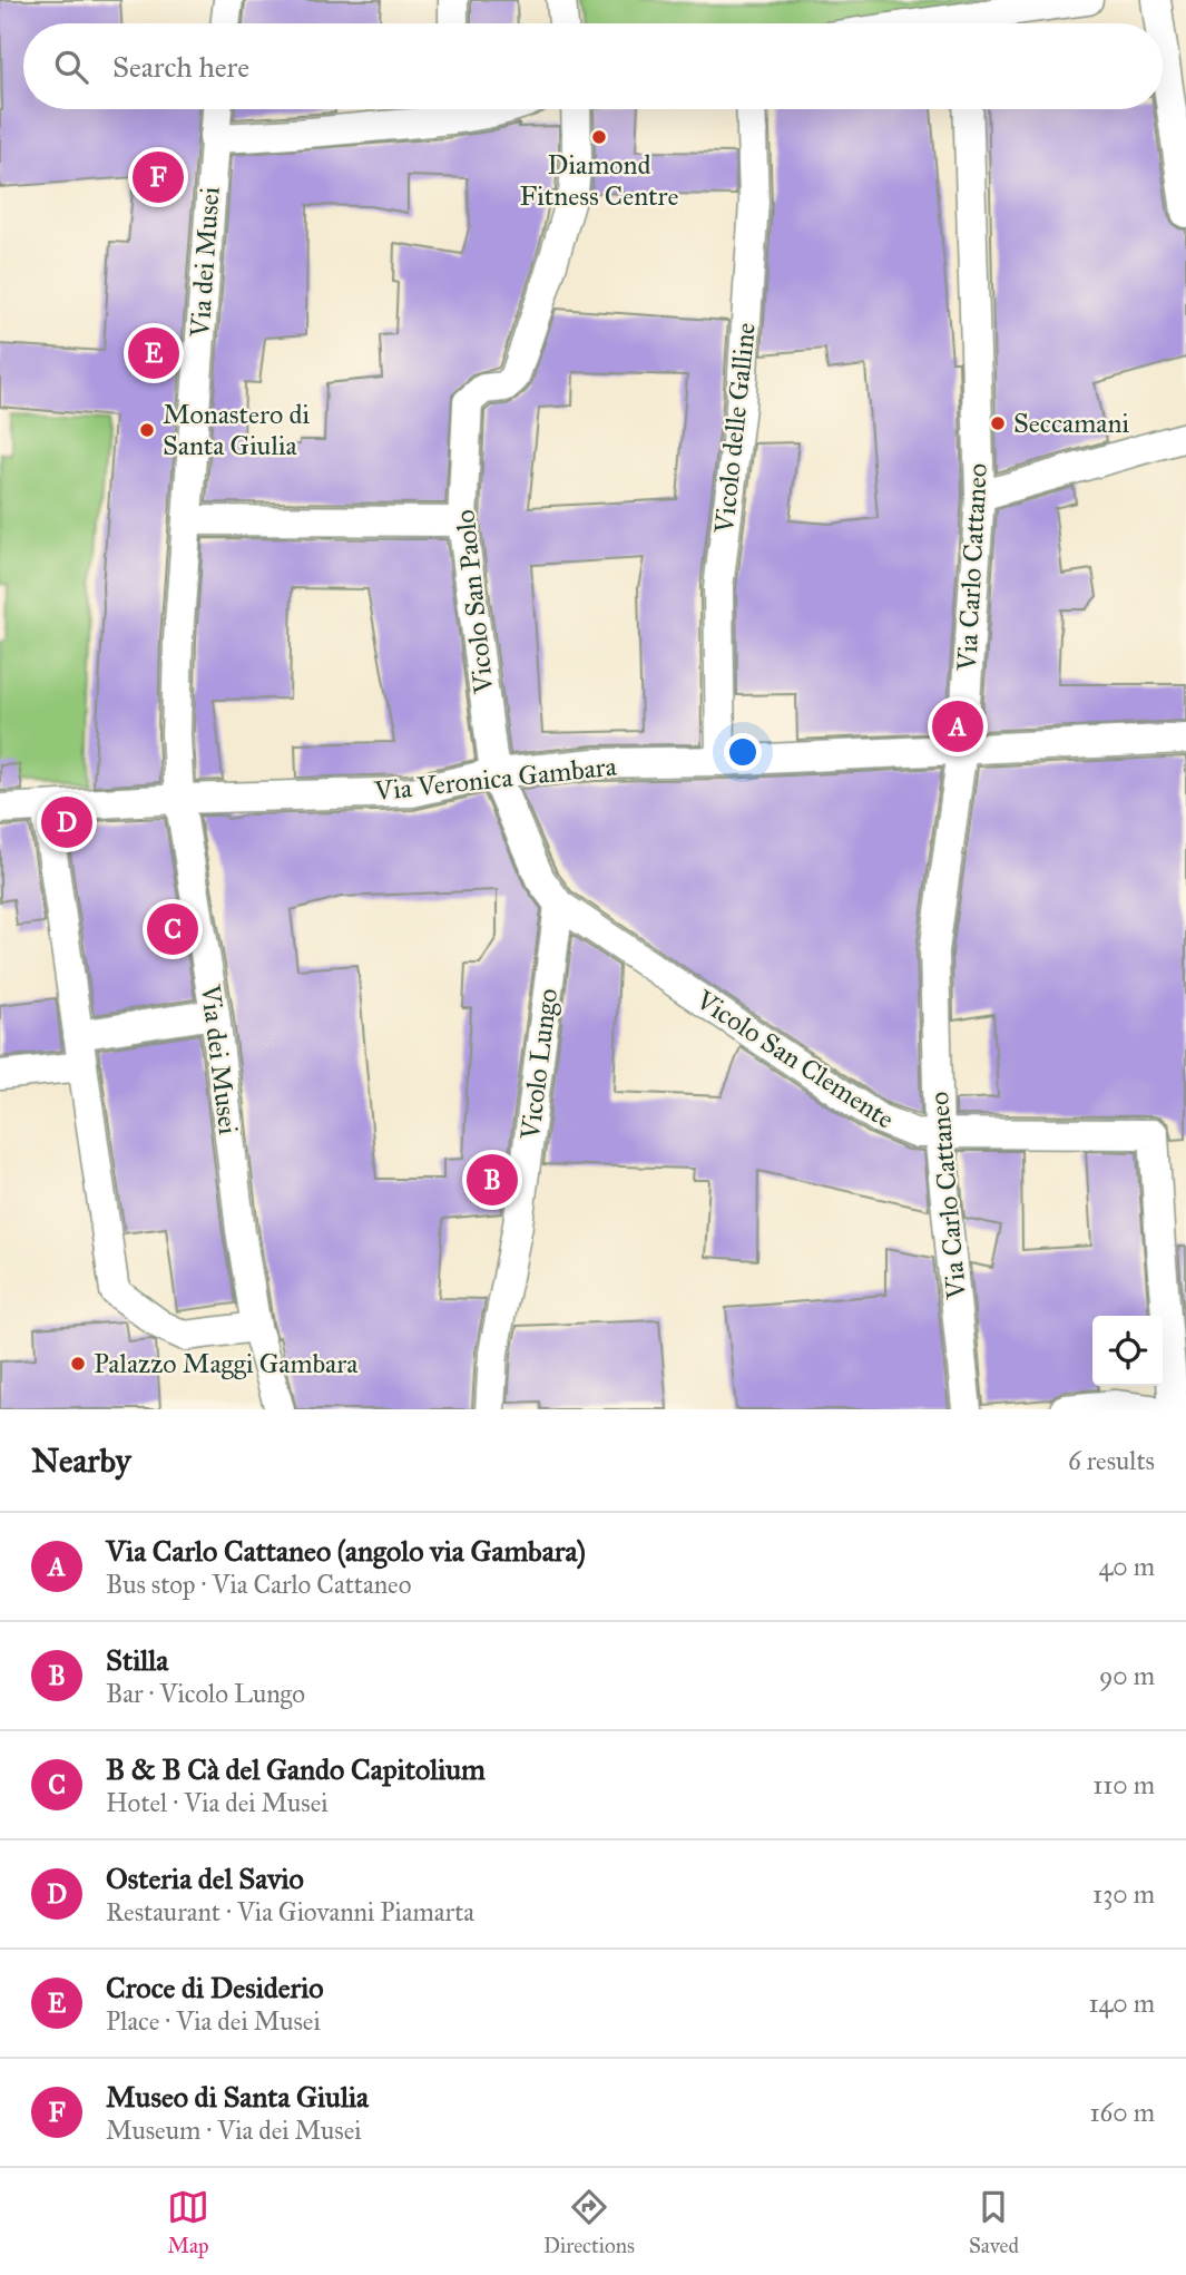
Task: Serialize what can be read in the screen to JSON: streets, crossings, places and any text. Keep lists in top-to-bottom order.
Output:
{
  "streets": {
    "street": [
      "Via dei Musei",
      "Vicolo delle Galline",
      "Via Carlo Cattaneo",
      "Vicolo San Paolo",
      "Via Veronica Gambara",
      "Vicolo San Clemente",
      "Vicolo Lungo"
    ]
  },
  "crossings": [
    ["Via dei Musei", "Via Veronica Gambara"],
    ["Vicolo delle Galline", "Via Veronica Gambara"],
    ["Via Carlo Cattaneo", "Via Veronica Gambara"],
    ["Via Carlo Cattaneo", "Vicolo San Clemente"],
    ["Vicolo San Paolo", "Via Veronica Gambara"],
    ["Vicolo San Paolo", "Vicolo San Clemente"],
    ["Via Veronica Gambara", "Vicolo San Clemente"],
    ["Vicolo San Clemente", "Vicolo Lungo"]
  ],
  "places": [
    "Diamond Fitness Centre",
    "Seccamani",
    "Monastero di Santa Giulia",
    "Palazzo Maggi Gambara"
  ],
  "page": {
    "search": "Search here",
    "pins": [
      "F",
      "E",
      "A",
      "D",
      "C",
      "B"
    ],
    "heading": ["Nearby", "6 results"],
    "list": [
      {
        "mark": "A",
        "name": "Via Carlo Cattaneo (angolo via Gambara)",
        "note": "Bus stop · Via Carlo Cattaneo",
        "value": "40 m"
      },
      {
        "mark": "B",
        "name": "Stilla",
        "note": "Bar · Vicolo Lungo",
        "value": "90 m"
      },
      {
        "mark": "C",
        "name": "B & B Cà del Gando Capitolium",
        "note": "Hotel · Via dei Musei",
        "value": "110 m"
      },
      {
        "mark": "D",
        "name": "Osteria del Savio",
        "note": "Restaurant · Via Giovanni Piamarta",
        "value": "130 m"
      },
      {
        "mark": "E",
        "name": "Croce di Desiderio",
        "note": "Place · Via dei Musei",
        "value": "140 m"
      },
      {
        "mark": "F",
        "name": "Museo di Santa Giulia",
        "note": "Museum · Via dei Musei",
        "value": "160 m"
      }
    ],
    "nav": ["Map", "Directions", "Saved"]
  }
}
